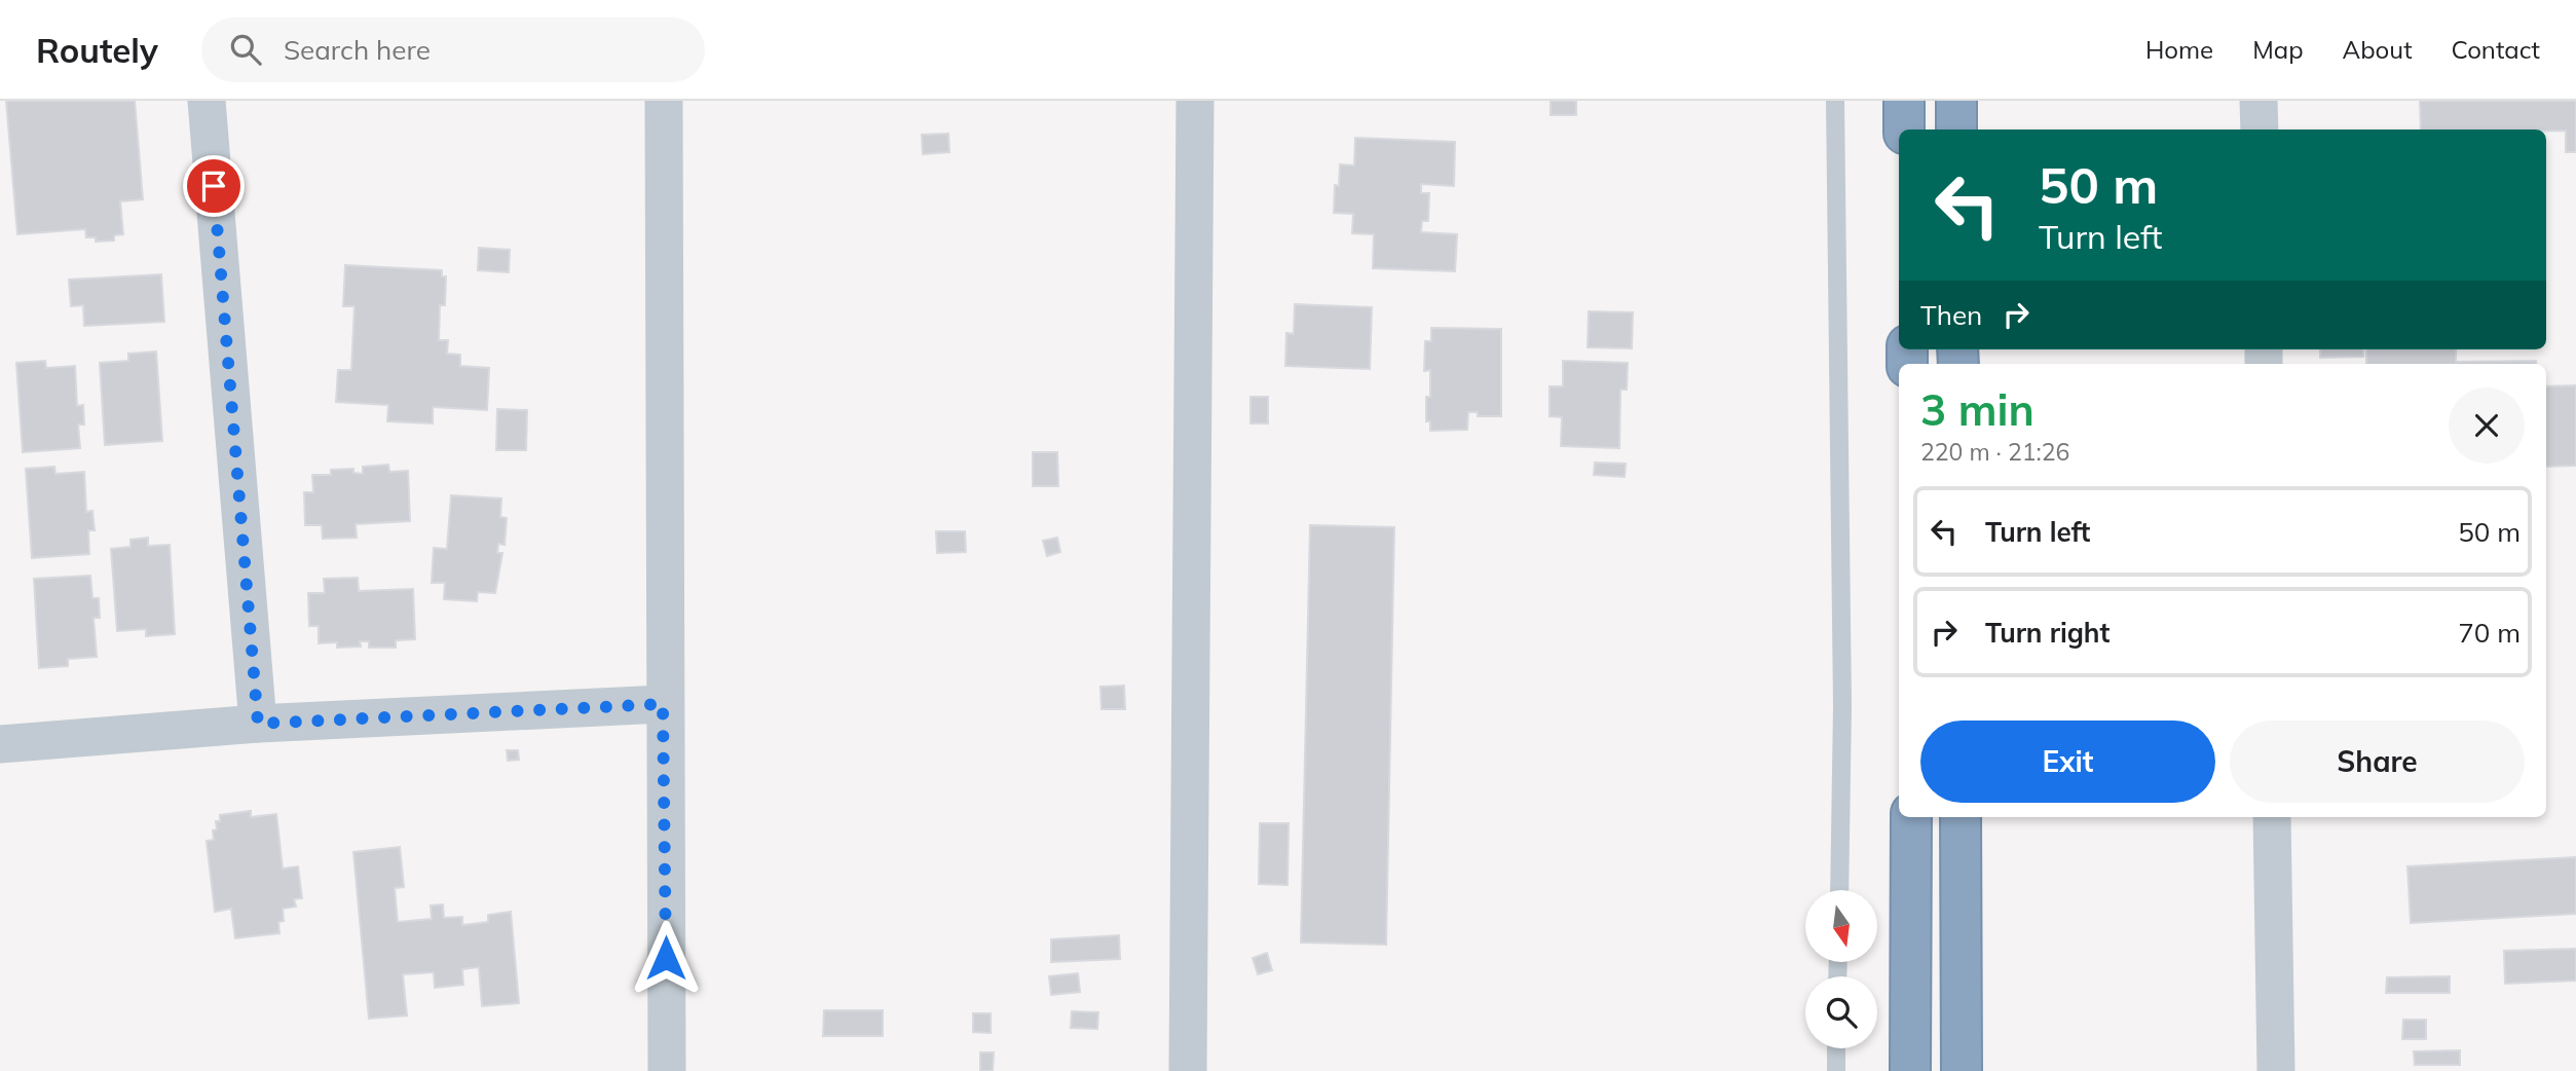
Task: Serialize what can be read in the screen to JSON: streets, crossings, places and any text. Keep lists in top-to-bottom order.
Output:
{
  "north": "bottom",
  "page": {
    "header": "Routely",
    "search": "Search here",
    "nav": [
      "Home",
      "Map",
      "About",
      "Contact"
    ],
    "turn": ["50 m", "Turn left"],
    "then": "Then",
    "heading": ["3 min", "220 m · 21:26"],
    "list": [
      {
        "name": "Turn left",
        "value": "50 m"
      },
      {
        "name": "Turn right",
        "value": "70 m"
      }
    ],
    "buttons": ["Exit", "Share"]
  }
}
